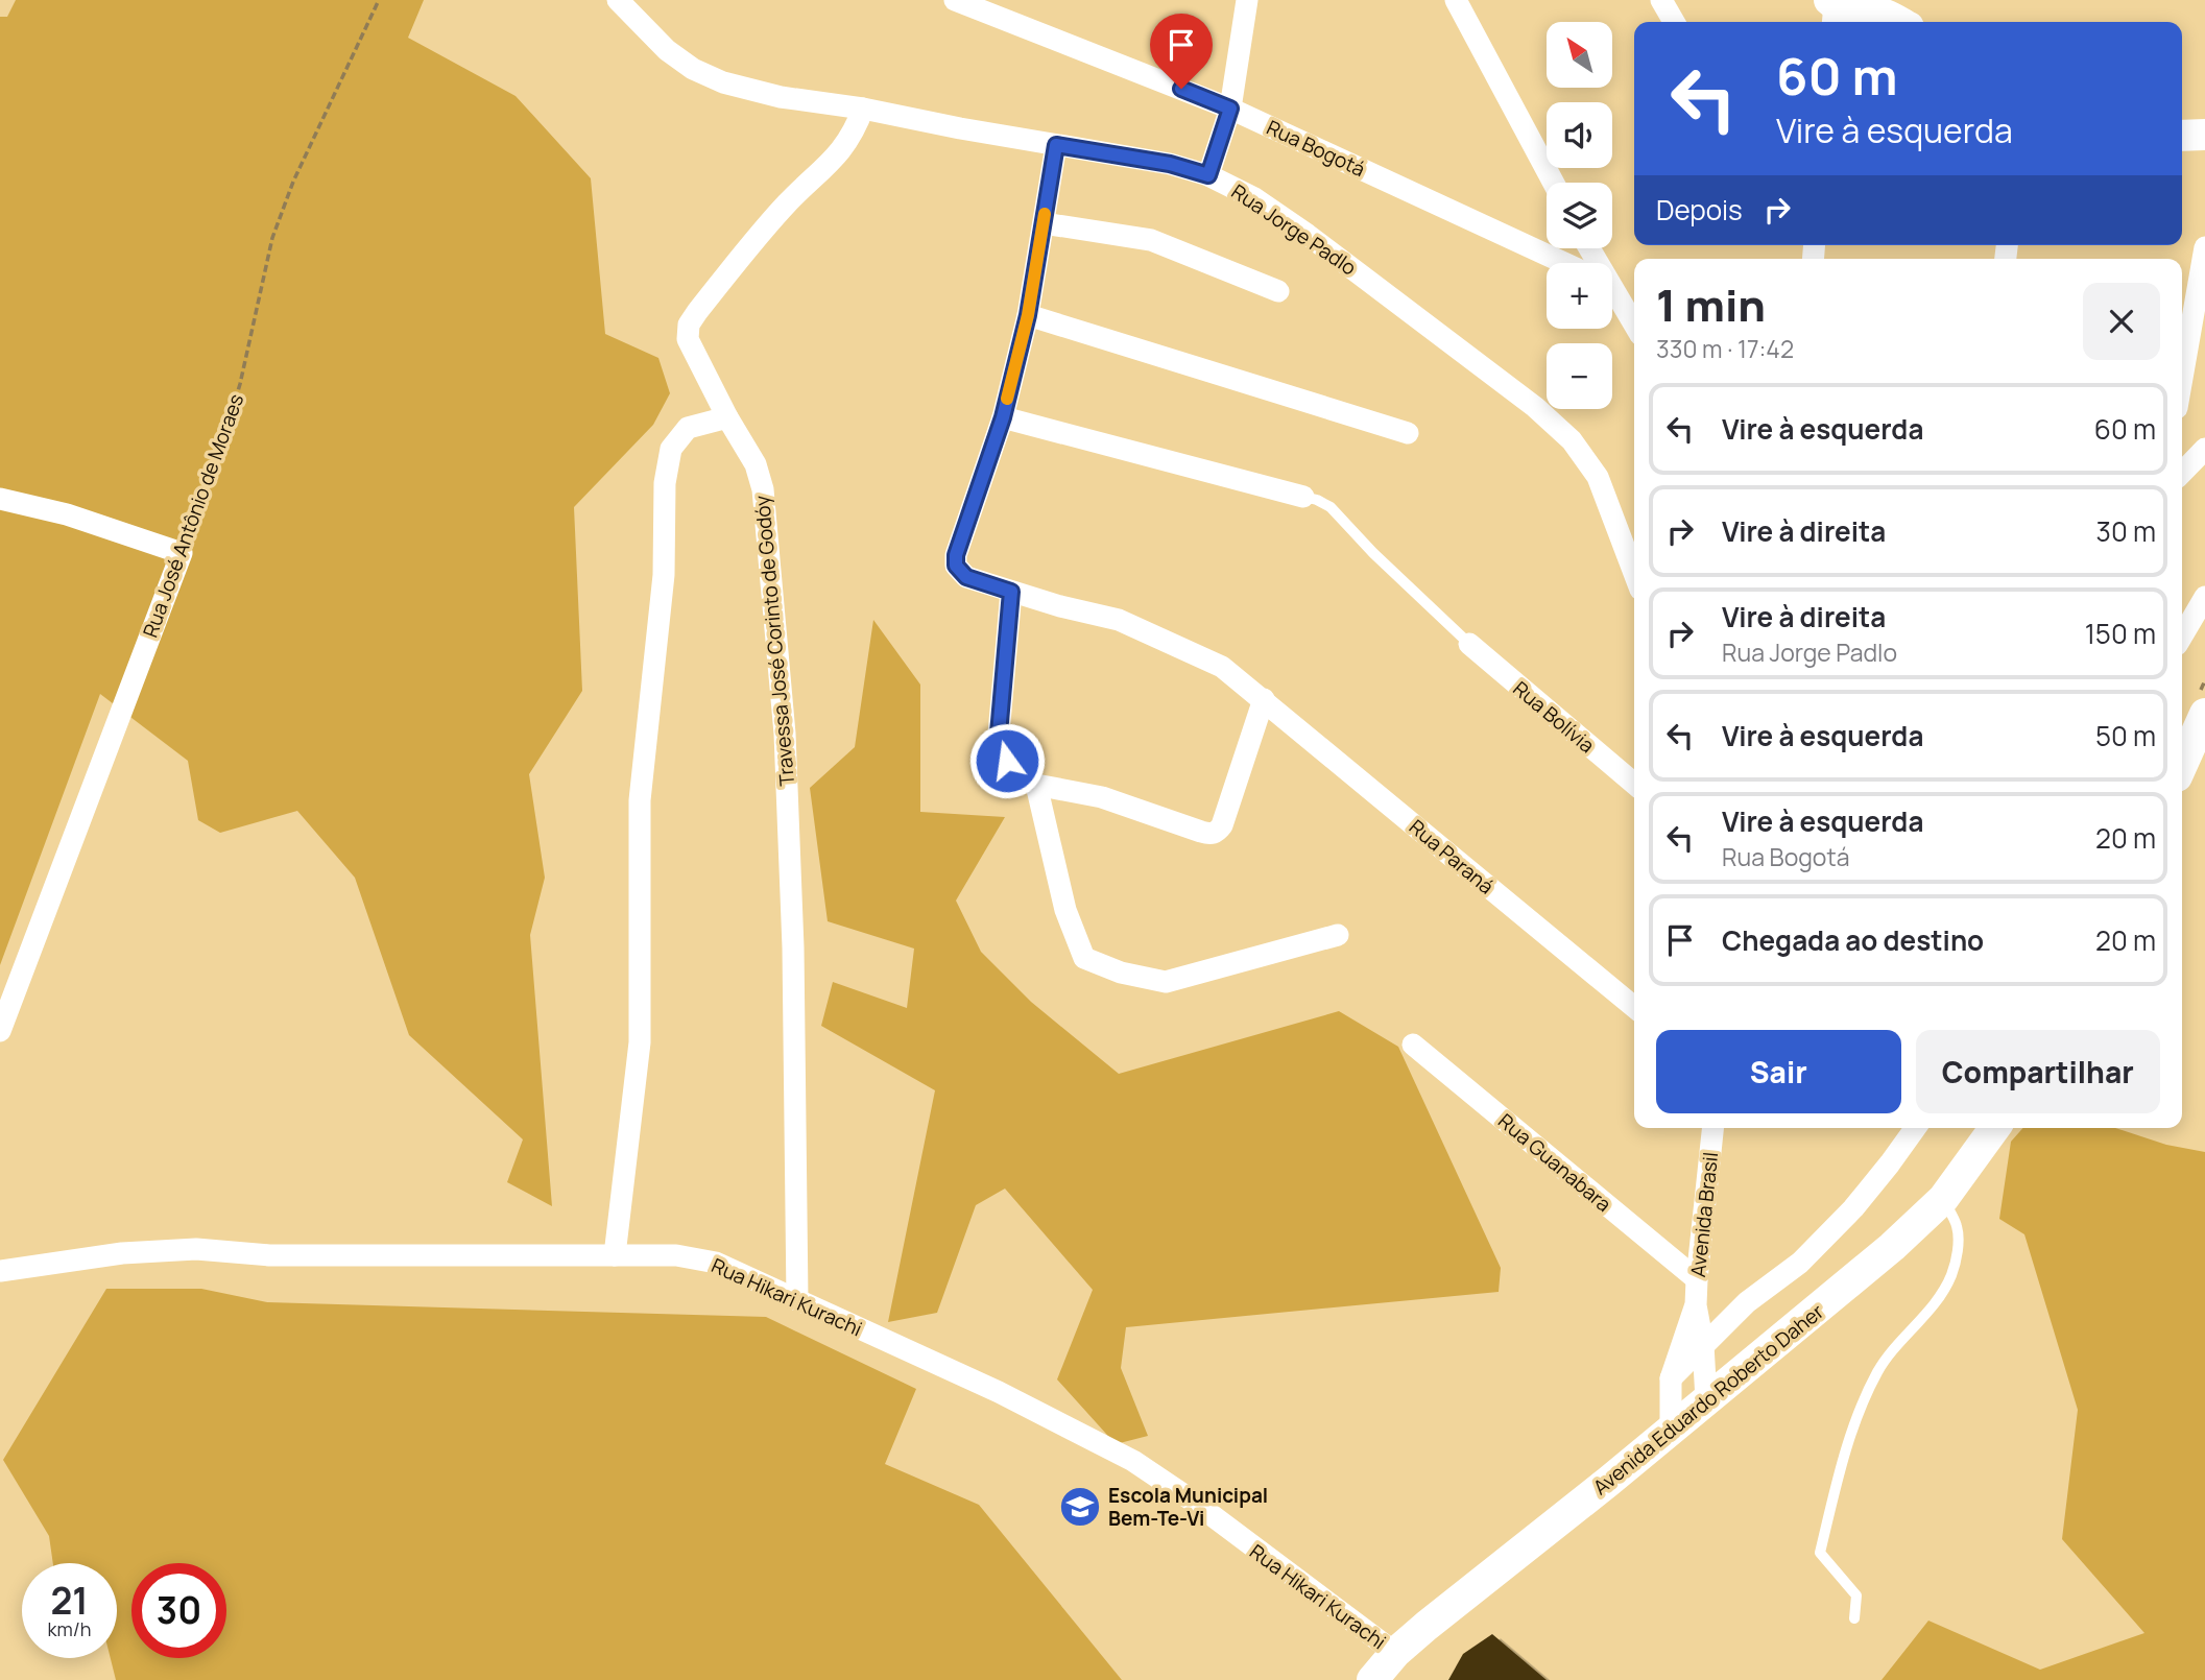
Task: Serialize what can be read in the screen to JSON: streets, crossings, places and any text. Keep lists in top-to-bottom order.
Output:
{
  "streets": {
    "main road": ["Avenida Eduardo Roberto Daher"],
    "street": [
      "Rua Bogotá",
      "Rua Jorge Padlo",
      "Rua José Antônio de Moraes",
      "Travessa José Corinto de Godóy",
      "Rua Bolívia",
      "Rua Paraná",
      "Rua Guanabara",
      "Avenida Brasil",
      "Rua Hikari Kurachi"
    ]
  },
  "crossings": [
    ["Rua Jorge Padlo", "Travessa José Corinto de Godóy"],
    ["Travessa José Corinto de Godóy", "Rua Hikari Kurachi"],
    ["Rua Guanabara", "Avenida Brasil"],
    ["Avenida Brasil", "Avenida Eduardo Roberto Daher"],
    ["Rua Hikari Kurachi", "Avenida Eduardo Roberto Daher"]
  ],
  "places": {
    "school or university": ["Escola Municipal Bem-Te-Vi"]
  },
  "north": "top left",
  "page": {
    "map_buttons": ["+", "−"],
    "turn": ["60 m", "Vire à esquerda"],
    "then": "Depois",
    "heading": ["1 min", "330 m · 17:42"],
    "list": [
      {
        "name": "Vire à esquerda",
        "value": "60 m"
      },
      {
        "name": "Vire à direita",
        "value": "30 m"
      },
      {
        "name": "Vire à direita",
        "note": "Rua Jorge Padlo",
        "value": "150 m"
      },
      {
        "name": "Vire à esquerda",
        "value": "50 m"
      },
      {
        "name": "Vire à esquerda",
        "note": "Rua Bogotá",
        "value": "20 m"
      },
      {
        "name": "Chegada ao destino",
        "value": "20 m"
      }
    ],
    "buttons": ["Sair", "Compartilhar"],
    "speed": "21 km/h",
    "limit": "30"
  }
}
